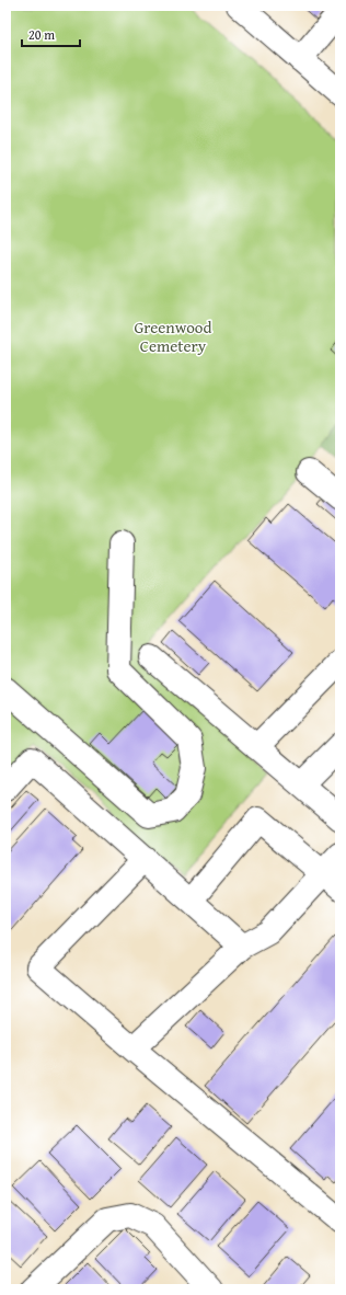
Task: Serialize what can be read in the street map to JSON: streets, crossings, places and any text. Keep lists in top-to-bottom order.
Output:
{
  "parks": ["Greenwood Cemetery"],
  "scale_bar": "20 m"
}
